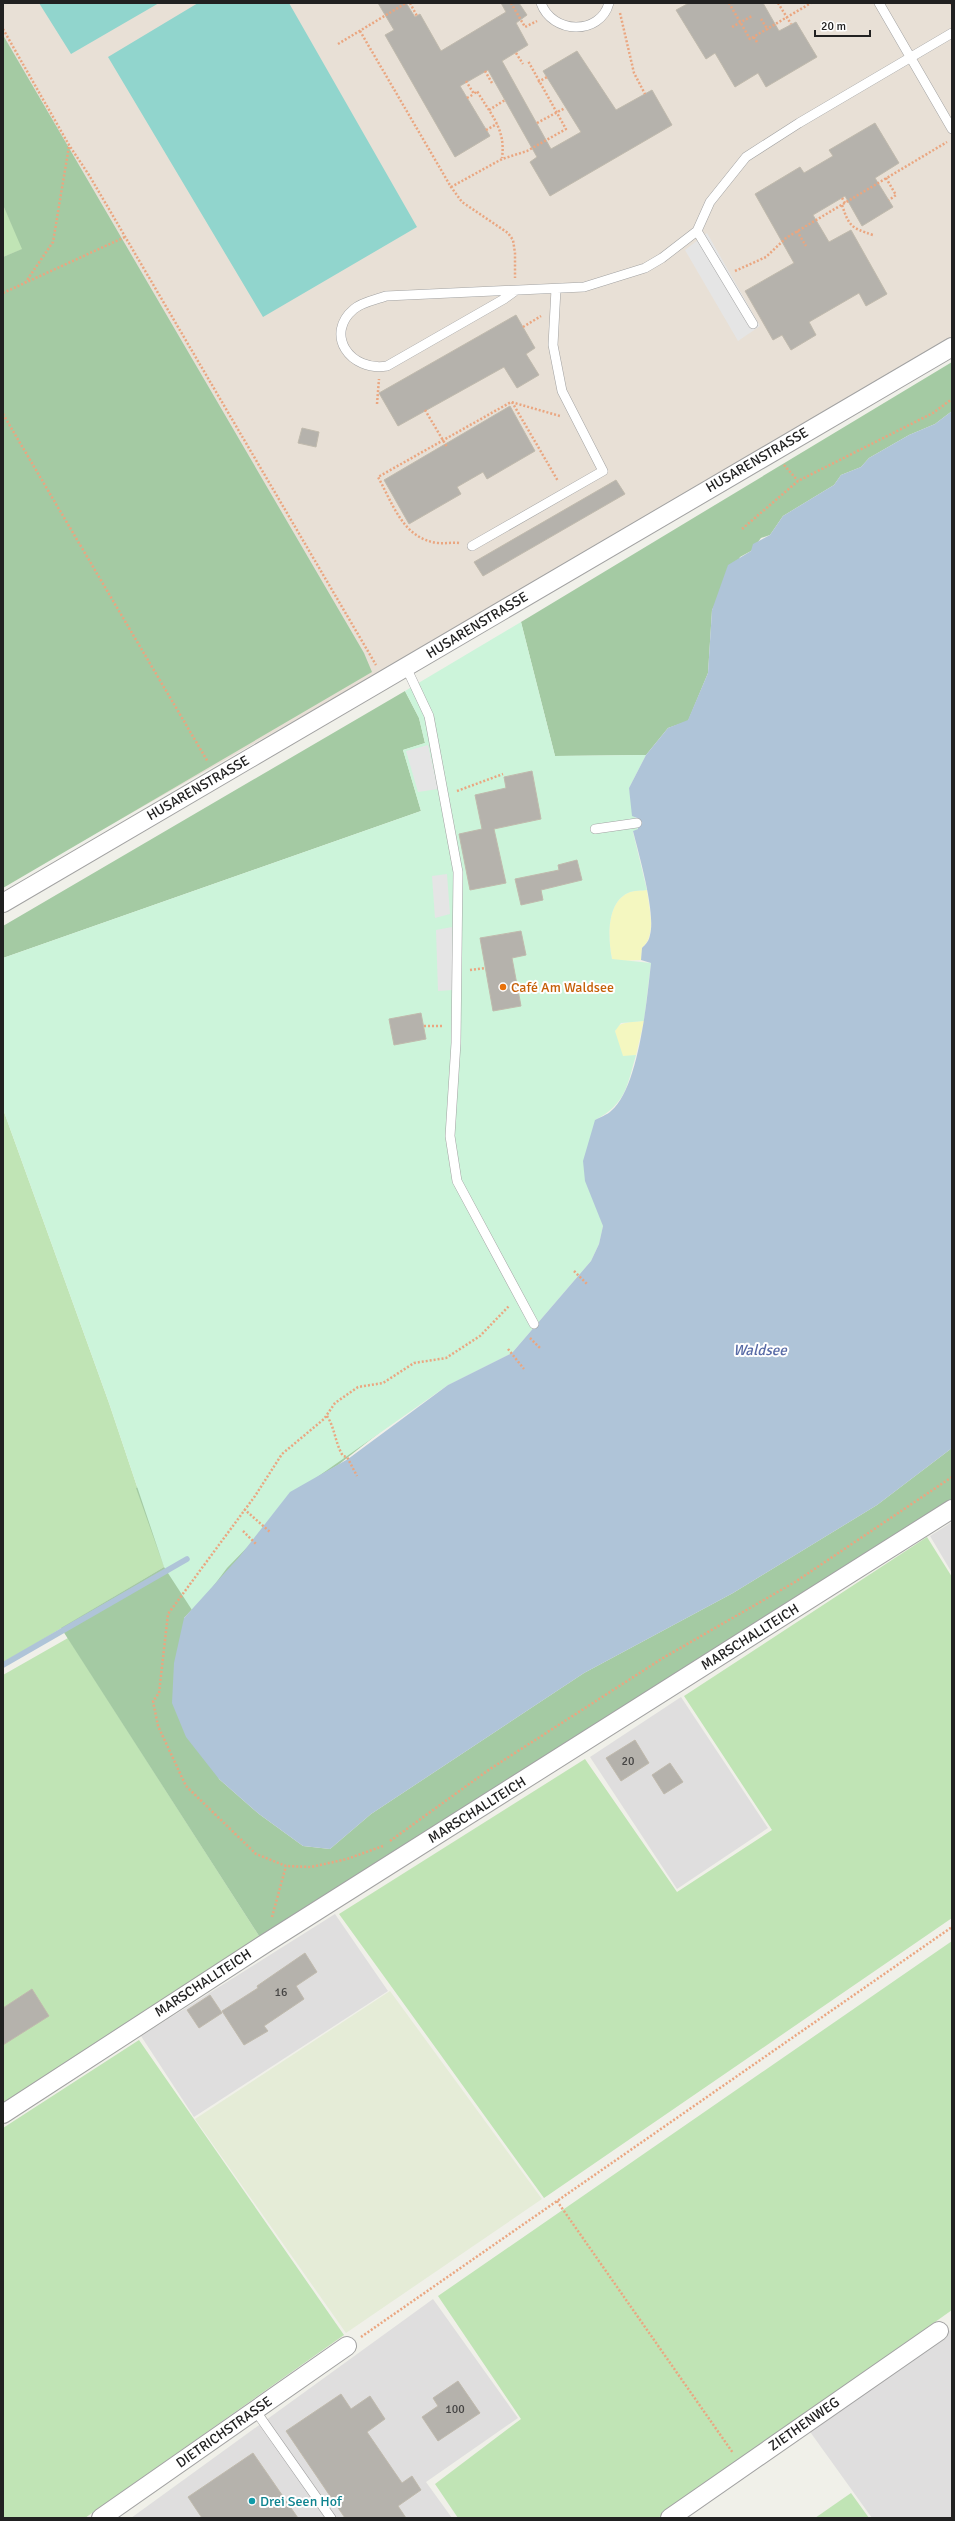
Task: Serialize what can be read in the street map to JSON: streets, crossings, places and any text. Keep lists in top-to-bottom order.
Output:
{
  "streets": {
    "street": [
      "HUSARENSTRASSE",
      "MARSCHALLTEICH",
      "ZIETHENWEG",
      "DIETRICHSTRASSE"
    ]
  },
  "water": ["Waldsee"],
  "places": ["Café Am Waldsee", "Drei Seen Hof"],
  "house_numbers": ["20", "16", "100"],
  "scale_bar": "20 m"
}
